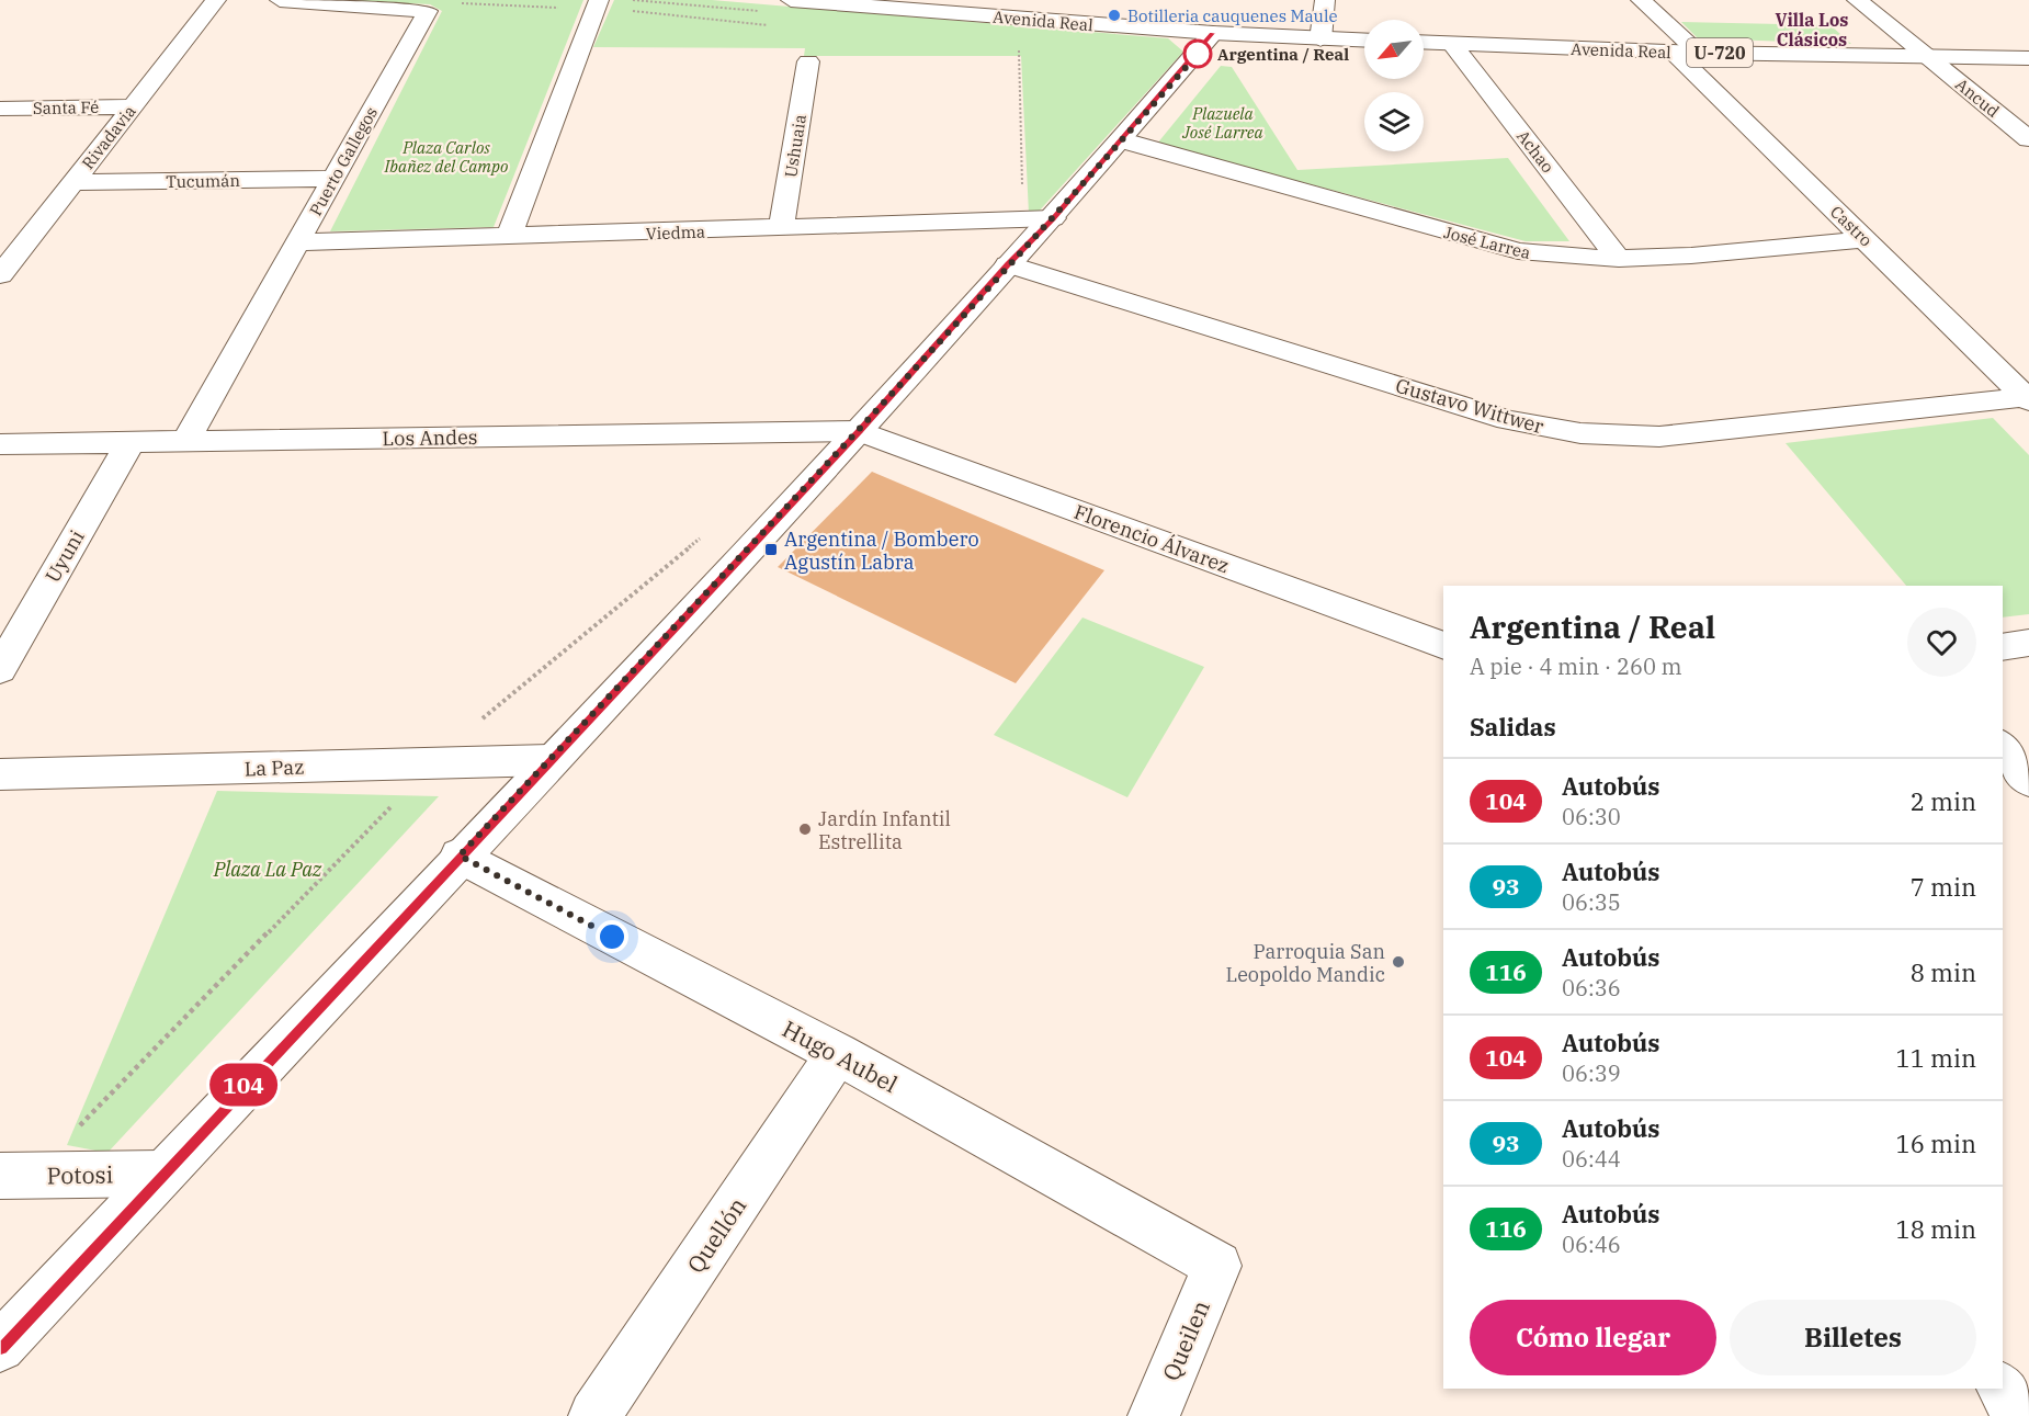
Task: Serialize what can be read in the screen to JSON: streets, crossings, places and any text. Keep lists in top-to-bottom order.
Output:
{
  "streets": {
    "street": [
      "Avenida Real",
      "U-720",
      "Ancud",
      "Santa Fé",
      "Rivadavia",
      "Ushuaia",
      "Achao",
      "Puerto Gallegos",
      "Tucumán",
      "Castro",
      "Viedma",
      "José Larrea",
      "Gustavo Wittwer",
      "Los Andes",
      "Florencio Álvarez",
      "Uyuni",
      "La Paz",
      "Hugo Aubel",
      "Potosi",
      "Quellón",
      "Queilen"
    ]
  },
  "crossings": [
    ["Avenida Real", "Ancud"],
    ["Avenida Real", "Achao"],
    ["Avenida Real", "Castro"],
    ["Santa Fé", "Rivadavia"],
    ["Rivadavia", "Tucumán"],
    ["Ushuaia", "Viedma"],
    ["Achao", "José Larrea"],
    ["Puerto Gallegos", "Tucumán"],
    ["Puerto Gallegos", "Viedma"],
    ["Puerto Gallegos", "Los Andes"],
    ["Castro", "José Larrea"],
    ["Castro", "Gustavo Wittwer"],
    ["Los Andes", "Florencio Álvarez"],
    ["Los Andes", "Uyuni"],
    ["Hugo Aubel", "Quellón"],
    ["Hugo Aubel", "Queilen"]
  ],
  "districts": ["Villa Los Clásicos"],
  "parks": ["Plazuela José Larrea", "Plaza Carlos Ibañez del Campo", "Plaza La Paz"],
  "places": {
    "other": [
      "Botilleria cauquenes Maule",
      "Argentina / Real",
      "Jardín Infantil Estrellita",
      "Parroquia San Leopoldo Mandic"
    ],
    "transit": ["Argentina / Bombero Agustín Labra"]
  },
  "lines": ["bus line 104"],
  "north": "bottom left",
  "page": {
    "on_map": "104",
    "heading": [
      ["Argentina / Real", "A pie · 4 min · 260 m"],
      "Salidas"
    ],
    "list": [
      {
        "mark": "104",
        "name": "Autobús",
        "note": "06:30",
        "value": "2 min"
      },
      {
        "mark": "93",
        "name": "Autobús",
        "note": "06:35",
        "value": "7 min"
      },
      {
        "mark": "116",
        "name": "Autobús",
        "note": "06:36",
        "value": "8 min"
      },
      {
        "mark": "104",
        "name": "Autobús",
        "note": "06:39",
        "value": "11 min"
      },
      {
        "mark": "93",
        "name": "Autobús",
        "note": "06:44",
        "value": "16 min"
      },
      {
        "mark": "116",
        "name": "Autobús",
        "note": "06:46",
        "value": "18 min"
      }
    ],
    "buttons": ["Cómo llegar", "Billetes"]
  }
}
